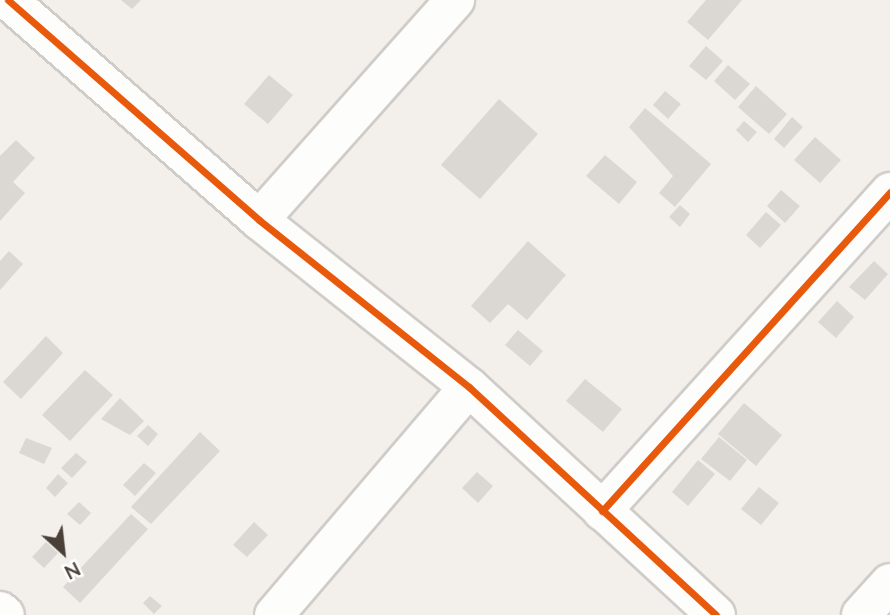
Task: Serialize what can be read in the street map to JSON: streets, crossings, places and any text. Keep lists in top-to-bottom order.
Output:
{
  "north": "bottom right"
}
